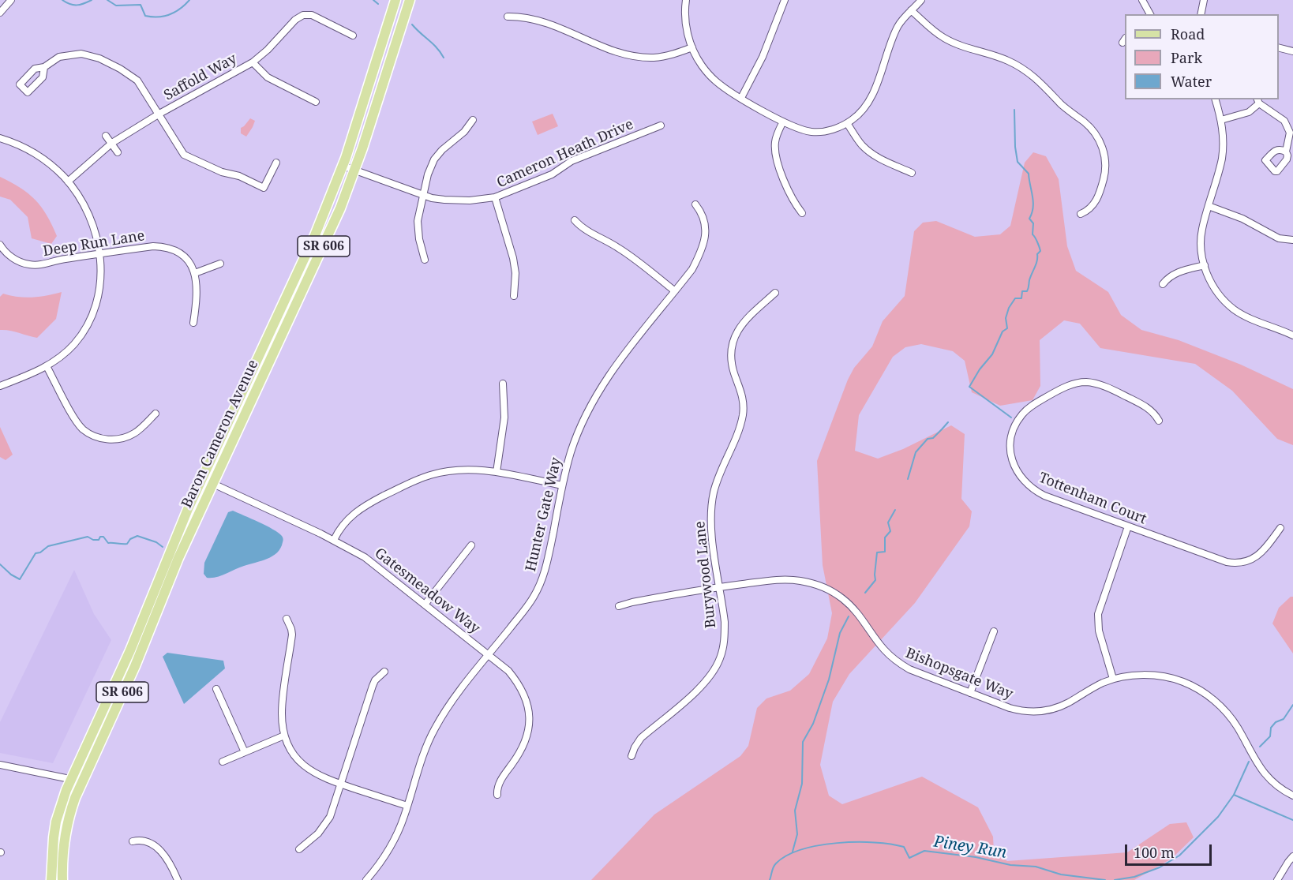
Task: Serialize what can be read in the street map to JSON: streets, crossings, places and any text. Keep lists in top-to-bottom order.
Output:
{
  "streets": {
    "main road": ["SR 606", "Baron Cameron Avenue"],
    "street": [
      "Saffold Way",
      "Cameron Heath Drive",
      "Deep Run Lane",
      "Tottenham Court",
      "Hunter Gate Way",
      "Burywood Lane",
      "Gatesmeadow Way",
      "Bishopsgate Way"
    ]
  },
  "crossings": [
    ["Cameron Heath Drive", "Baron Cameron Avenue"],
    ["Baron Cameron Avenue", "Gatesmeadow Way"],
    ["Hunter Gate Way", "Gatesmeadow Way"],
    ["Burywood Lane", "Bishopsgate Way"]
  ],
  "water": ["Piney Run"],
  "legend": ["Road", "Park", "Water"],
  "scale_bar": "100 m"
}
